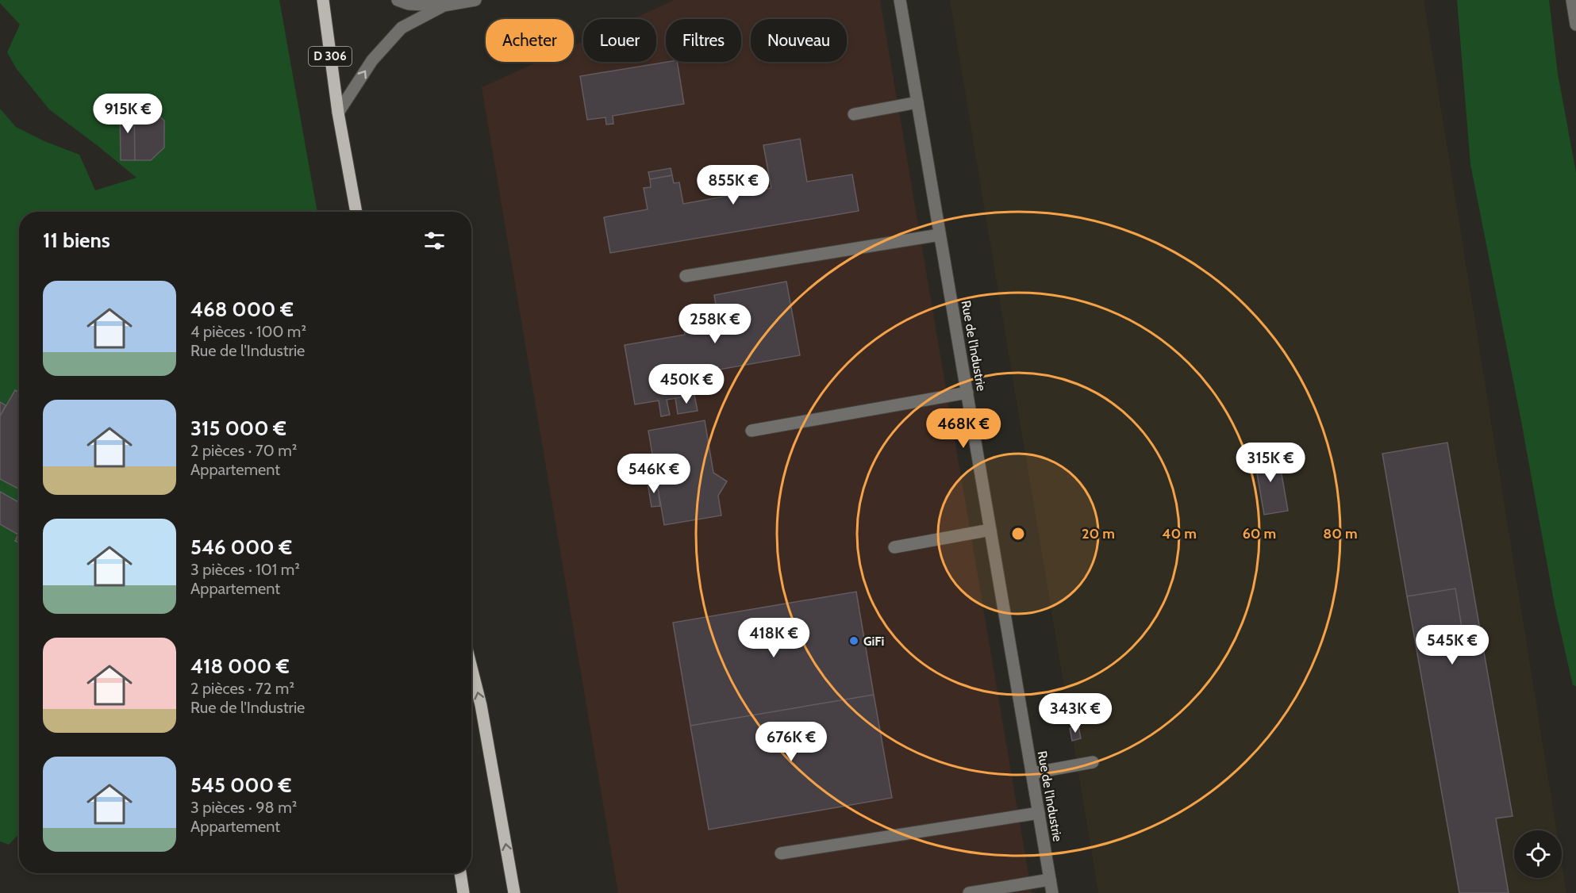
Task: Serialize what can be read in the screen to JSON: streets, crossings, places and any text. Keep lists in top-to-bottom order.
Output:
{
  "streets": {
    "main road": ["D 306"],
    "street": ["Rue de l'Industrie"]
  },
  "places": ["GiFi"],
  "page": {
    "chip": [
      "Acheter",
      "Louer",
      "Filtres",
      "Nouveau"
    ],
    "price": [
      "915K €",
      "855K €",
      "258K €",
      "450K €",
      "468K €",
      "315K €",
      "546K €",
      "418K €",
      "545K €",
      "343K €",
      "676K €"
    ],
    "heading": "11 biens",
    "list": [
      {
        "name": "468 000 €",
        "note": "4 pièces · 100 m² · Rue de l'Industrie"
      },
      {
        "name": "315 000 €",
        "note": "2 pièces · 70 m² · Appartement"
      },
      {
        "name": "546 000 €",
        "note": "3 pièces · 101 m² · Appartement"
      },
      {
        "name": "418 000 €",
        "note": "2 pièces · 72 m² · Rue de l'Industrie"
      },
      {
        "name": "545 000 €",
        "note": "3 pièces · 98 m² · Appartement"
      }
    ]
  },
  "rings": [
    "20 m",
    "40 m",
    "60 m",
    "80 m"
  ]
}
